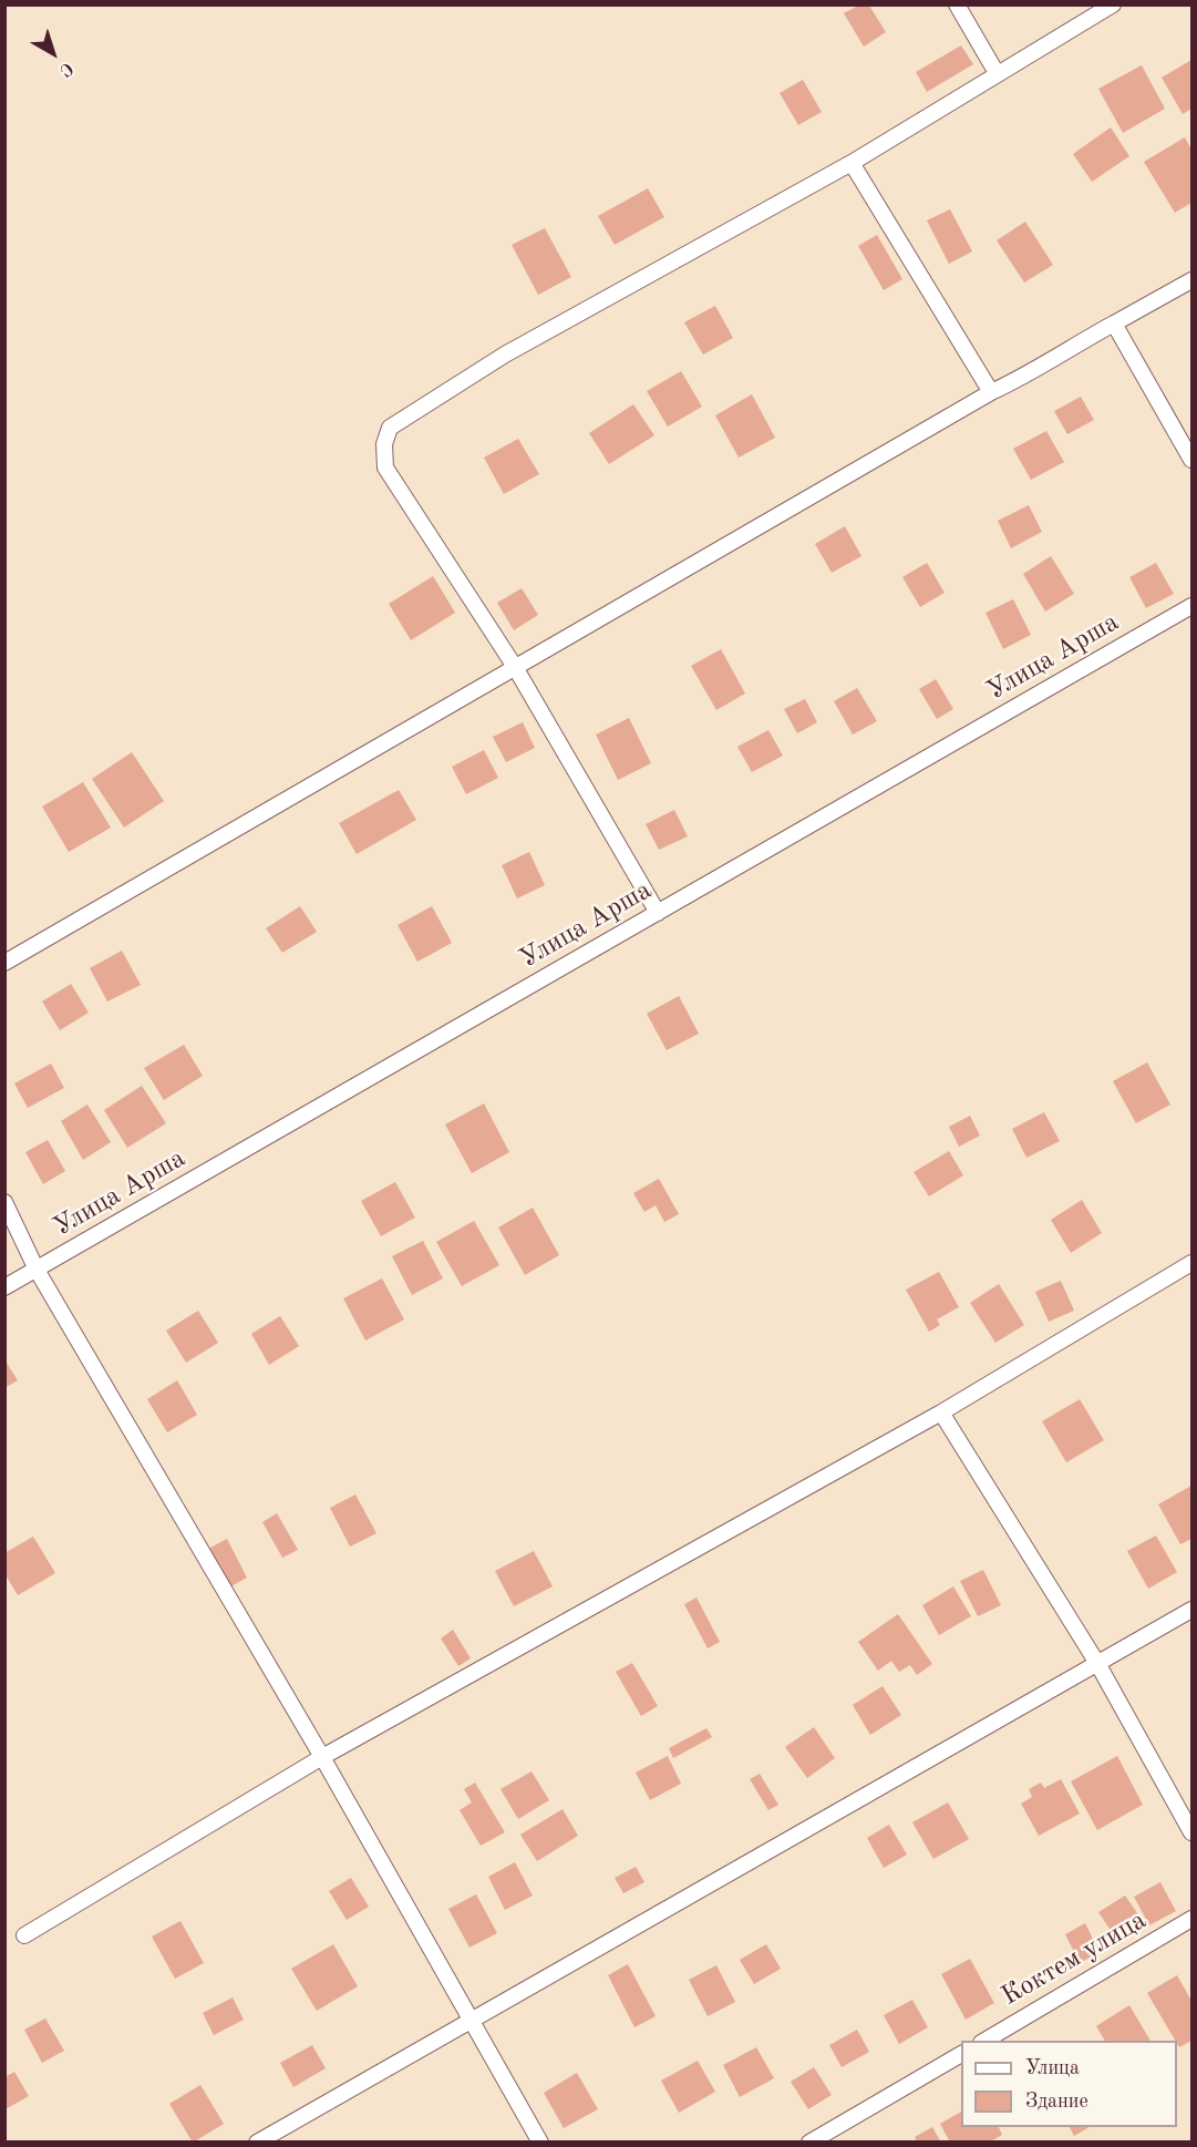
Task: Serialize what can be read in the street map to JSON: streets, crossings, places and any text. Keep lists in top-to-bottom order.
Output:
{
  "streets": {
    "street": ["Улица Арша", "Коктем улица"]
  },
  "legend": ["Улица", "Здание"],
  "north": "bottom right"
}
